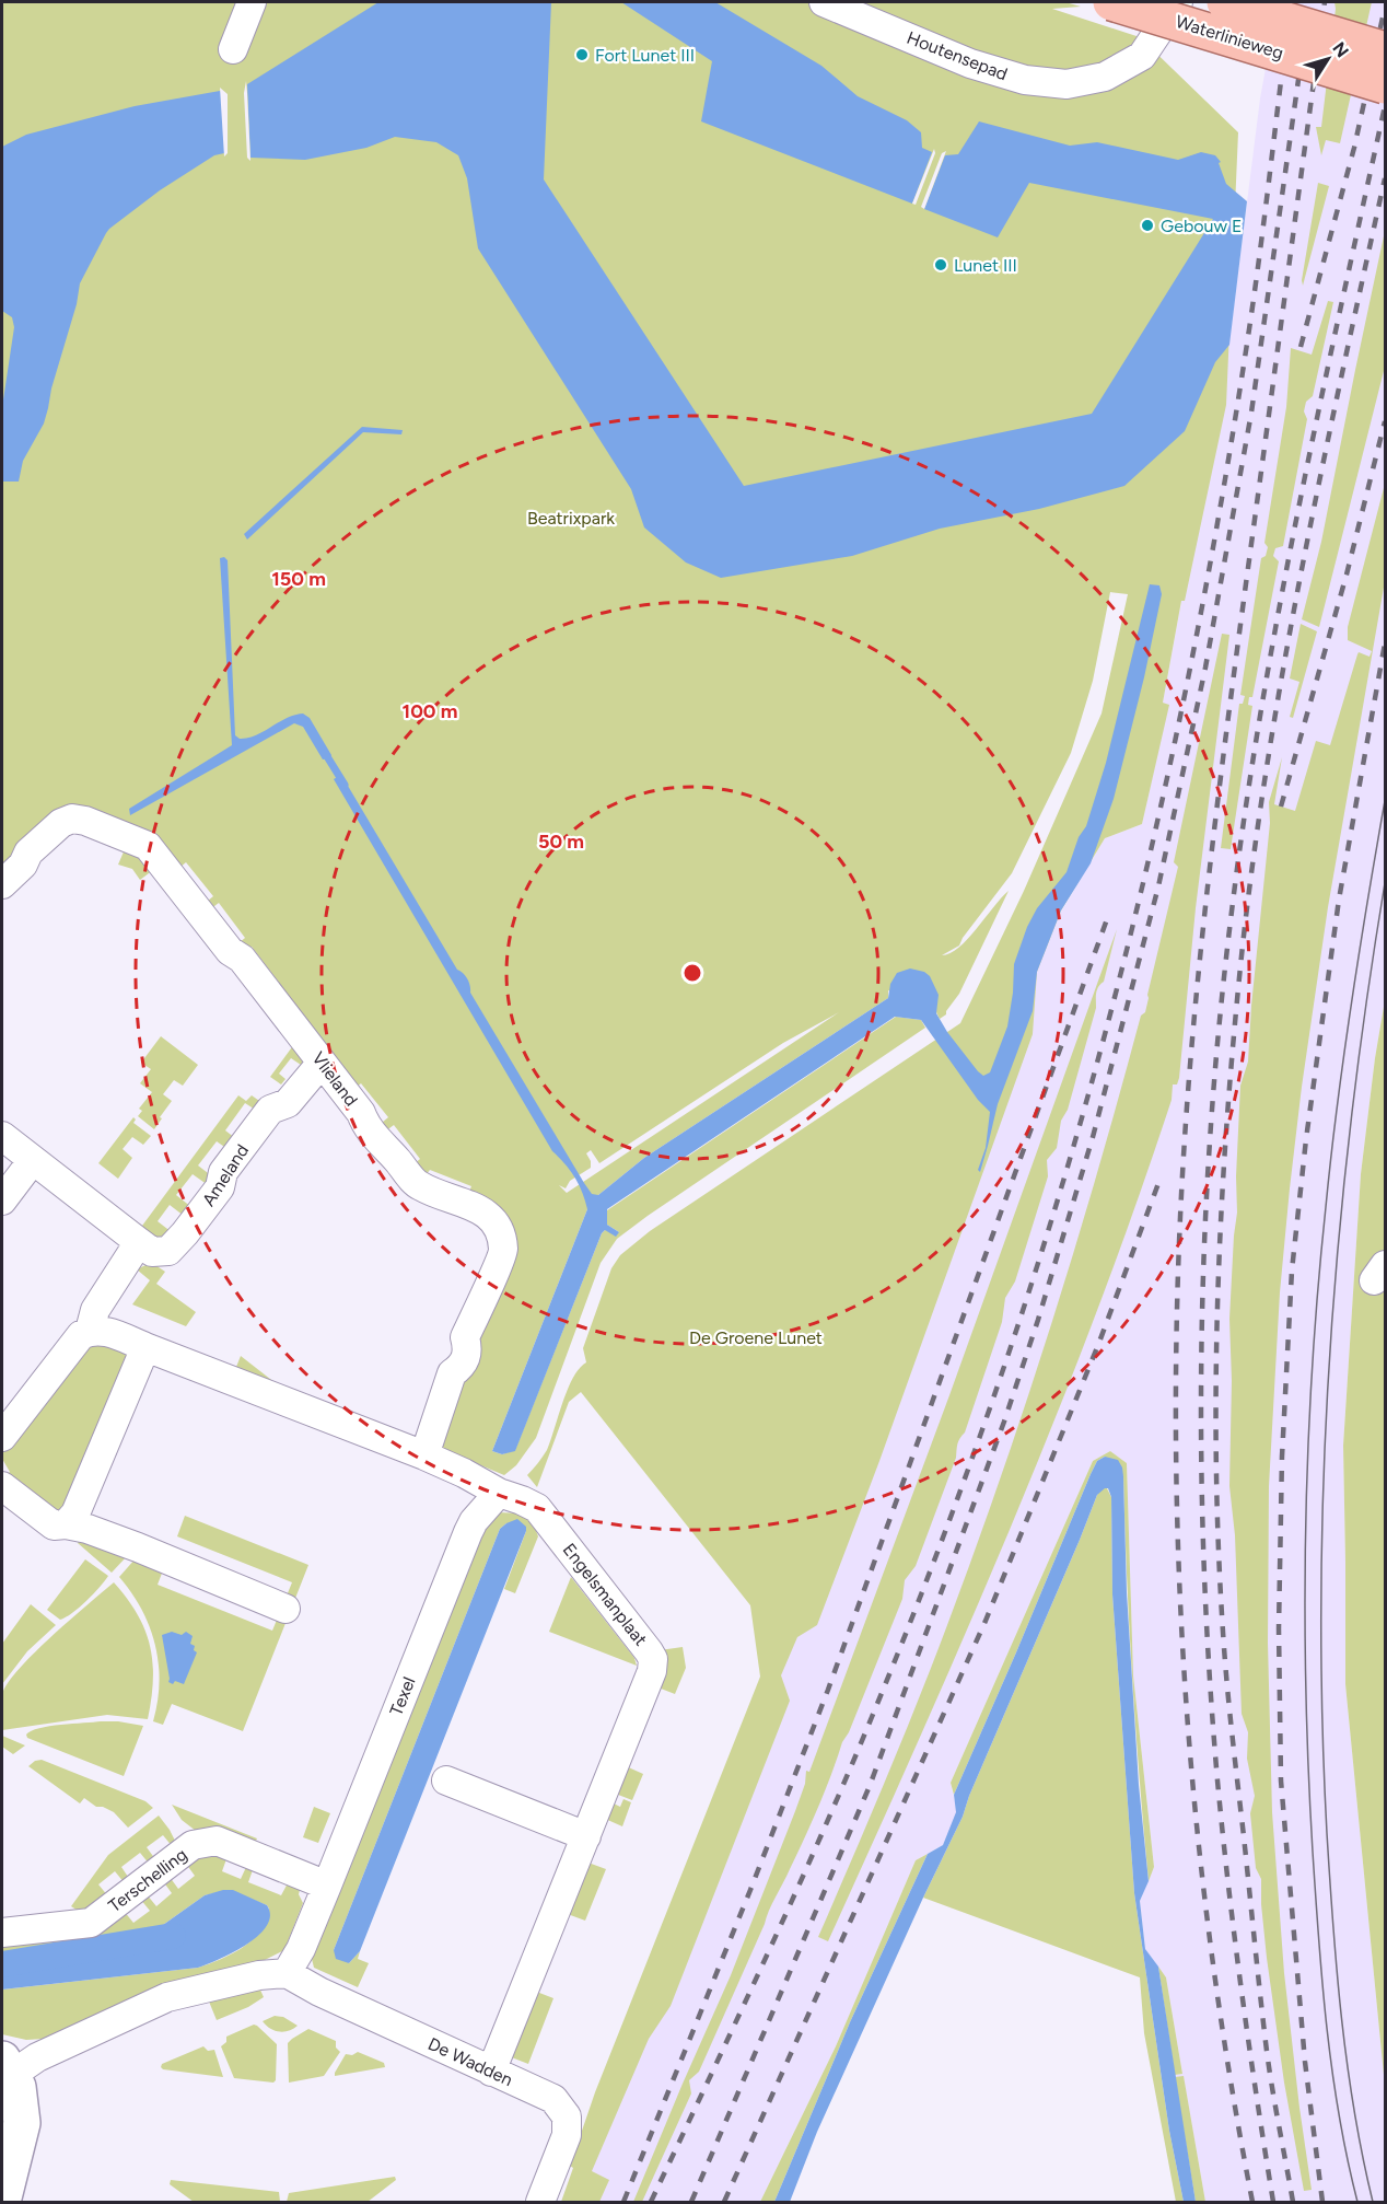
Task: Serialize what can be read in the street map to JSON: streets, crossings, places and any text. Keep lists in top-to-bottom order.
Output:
{
  "streets": {
    "main road": ["Waterlinieweg"],
    "street": [
      "Houtensepad",
      "Vlieland",
      "Ameland",
      "Engelsmanplaat",
      "Texel",
      "Terschelling",
      "De Wadden"
    ]
  },
  "crossings": [
    ["Vlieland", "Ameland"],
    ["Engelsmanplaat", "Texel"],
    ["Engelsmanplaat", "De Wadden"],
    ["Texel", "Terschelling"],
    ["Texel", "De Wadden"]
  ],
  "parks": ["Beatrixpark", "De Groene Lunet"],
  "places": ["Fort Lunet III", "Gebouw E", "Lunet III"],
  "north": "top right",
  "rings": ["150 m", "100 m", "50 m"]
}
